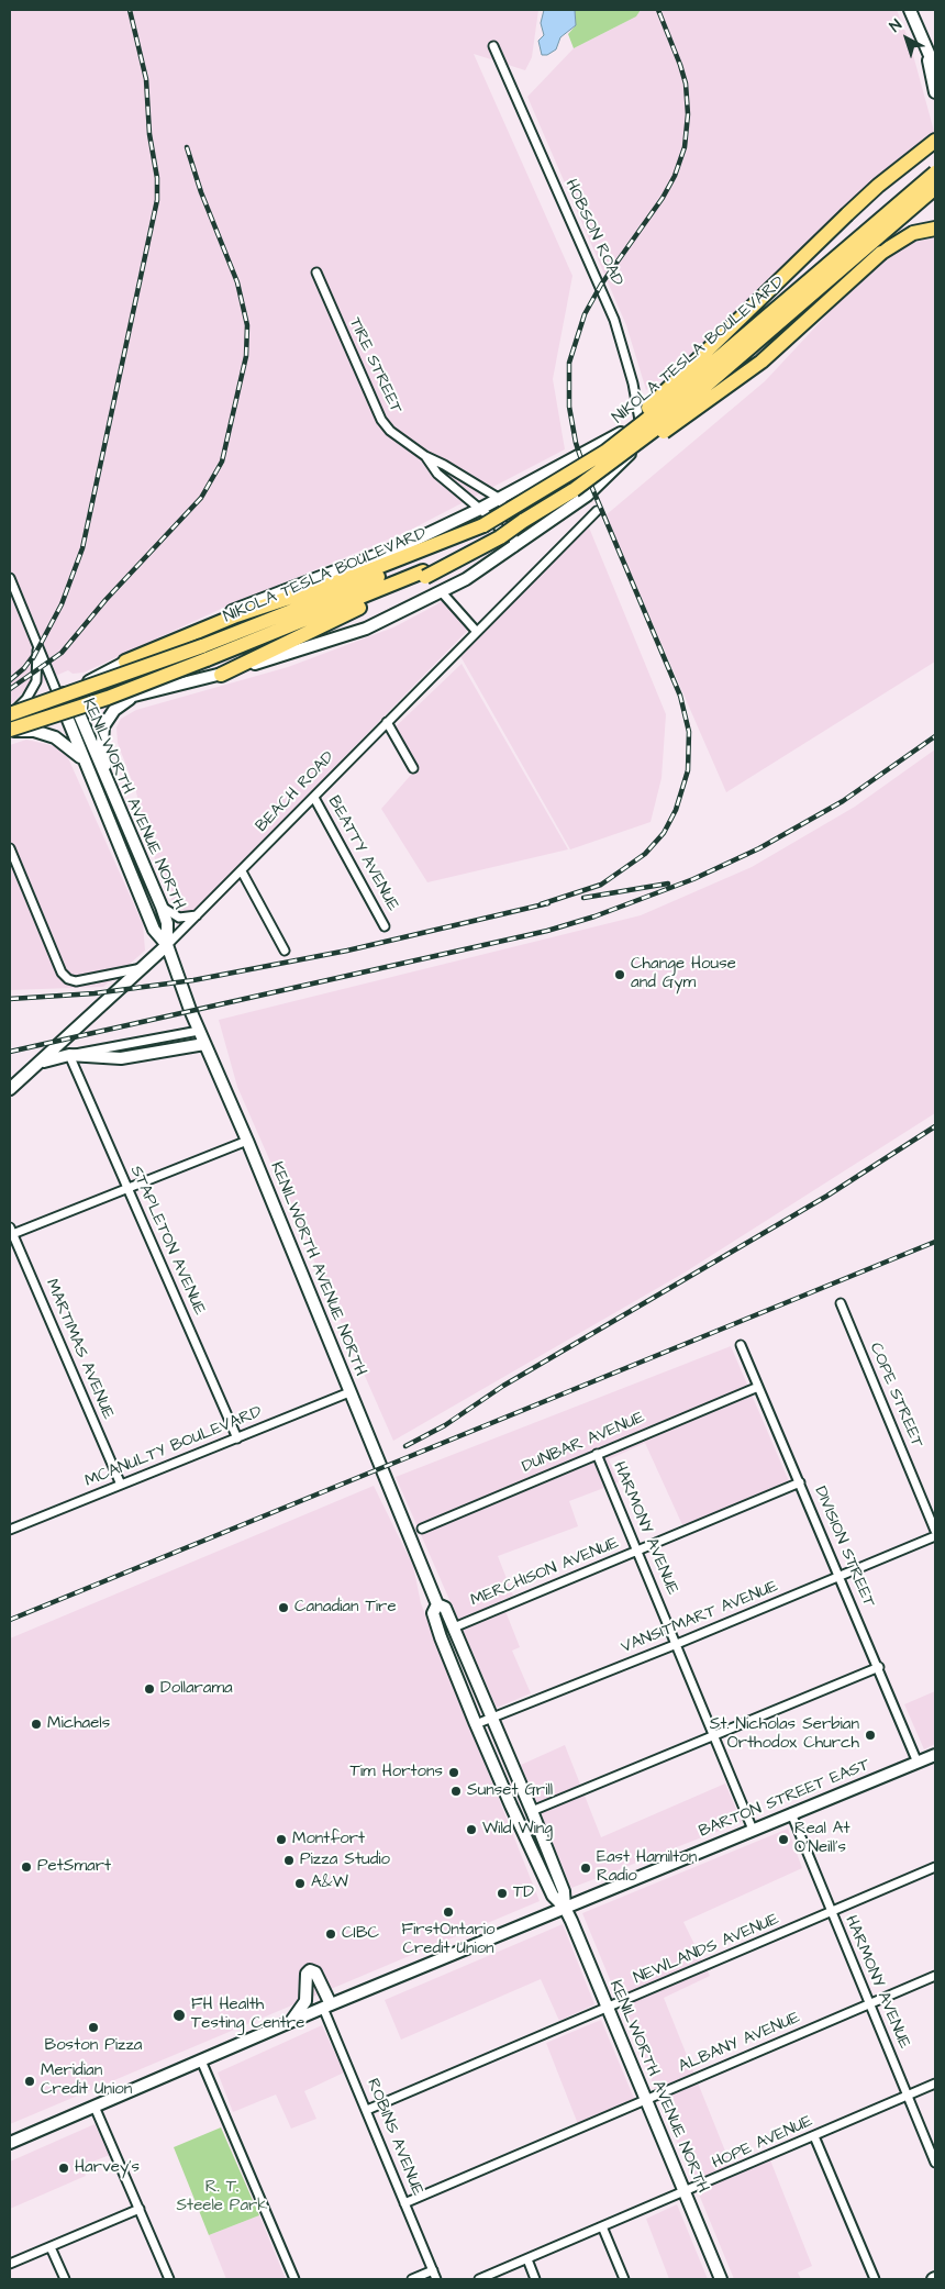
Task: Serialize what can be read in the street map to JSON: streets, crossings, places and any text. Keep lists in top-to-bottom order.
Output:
{
  "streets": {
    "highway": ["NIKOLA TESLA BOULEVARD"],
    "main road": ["BEACH ROAD", "KENILWORTH AVENUE NORTH", "BARTON STREET EAST"],
    "street": [
      "HOBSON ROAD",
      "TIRE STREET",
      "BEATTY AVENUE",
      "STAPLETON AVENUE",
      "MARTIMAS AVENUE",
      "COPE STREET",
      "DUNBAR AVENUE",
      "MCANULTY BOULEVARD",
      "HARMONY AVENUE",
      "DIVISION STREET",
      "MERCHISON AVENUE",
      "VANSITMART AVENUE",
      "NEWLANDS AVENUE",
      "ALBANY AVENUE",
      "ROBINS AVENUE",
      "HOPE AVENUE"
    ]
  },
  "crossings": [
    ["BEACH ROAD", "KENILWORTH AVENUE NORTH"],
    ["BEACH ROAD", "BEATTY AVENUE"],
    ["KENILWORTH AVENUE NORTH", "MCANULTY BOULEVARD"],
    ["KENILWORTH AVENUE NORTH", "MERCHISON AVENUE"],
    ["KENILWORTH AVENUE NORTH", "VANSITMART AVENUE"],
    ["KENILWORTH AVENUE NORTH", "BARTON STREET EAST"],
    ["KENILWORTH AVENUE NORTH", "NEWLANDS AVENUE"],
    ["KENILWORTH AVENUE NORTH", "ALBANY AVENUE"],
    ["KENILWORTH AVENUE NORTH", "HOPE AVENUE"],
    ["STAPLETON AVENUE", "MCANULTY BOULEVARD"],
    ["MARTIMAS AVENUE", "MCANULTY BOULEVARD"],
    ["DUNBAR AVENUE", "HARMONY AVENUE"],
    ["DUNBAR AVENUE", "DIVISION STREET"],
    ["HARMONY AVENUE", "MERCHISON AVENUE"],
    ["HARMONY AVENUE", "VANSITMART AVENUE"],
    ["HARMONY AVENUE", "BARTON STREET EAST"],
    ["HARMONY AVENUE", "NEWLANDS AVENUE"],
    ["HARMONY AVENUE", "ALBANY AVENUE"],
    ["HARMONY AVENUE", "HOPE AVENUE"],
    ["DIVISION STREET", "MERCHISON AVENUE"],
    ["DIVISION STREET", "VANSITMART AVENUE"],
    ["DIVISION STREET", "BARTON STREET EAST"],
    ["BARTON STREET EAST", "ROBINS AVENUE"],
    ["NEWLANDS AVENUE", "ROBINS AVENUE"],
    ["ALBANY AVENUE", "ROBINS AVENUE"]
  ],
  "parks": ["R. T. Steele Park"],
  "places": [
    "Change House and Gym",
    "Canadian Tire",
    "Dollarama",
    "Michaels",
    "St. Nicholas Serbian Orthodox Church",
    "Tim Hortons",
    "Sunset Grill",
    "Wild Wing",
    "Montfort",
    "Real At O'Neill's",
    "Pizza Studio",
    "PetSmart",
    "East Hamilton Radio",
    "A&W",
    "TD",
    "FirstOntario Credit Union",
    "CIBC",
    "FH Health Testing Centre",
    "Boston Pizza",
    "Meridian Credit Union",
    "Harvey's"
  ],
  "north": "top left"
}
